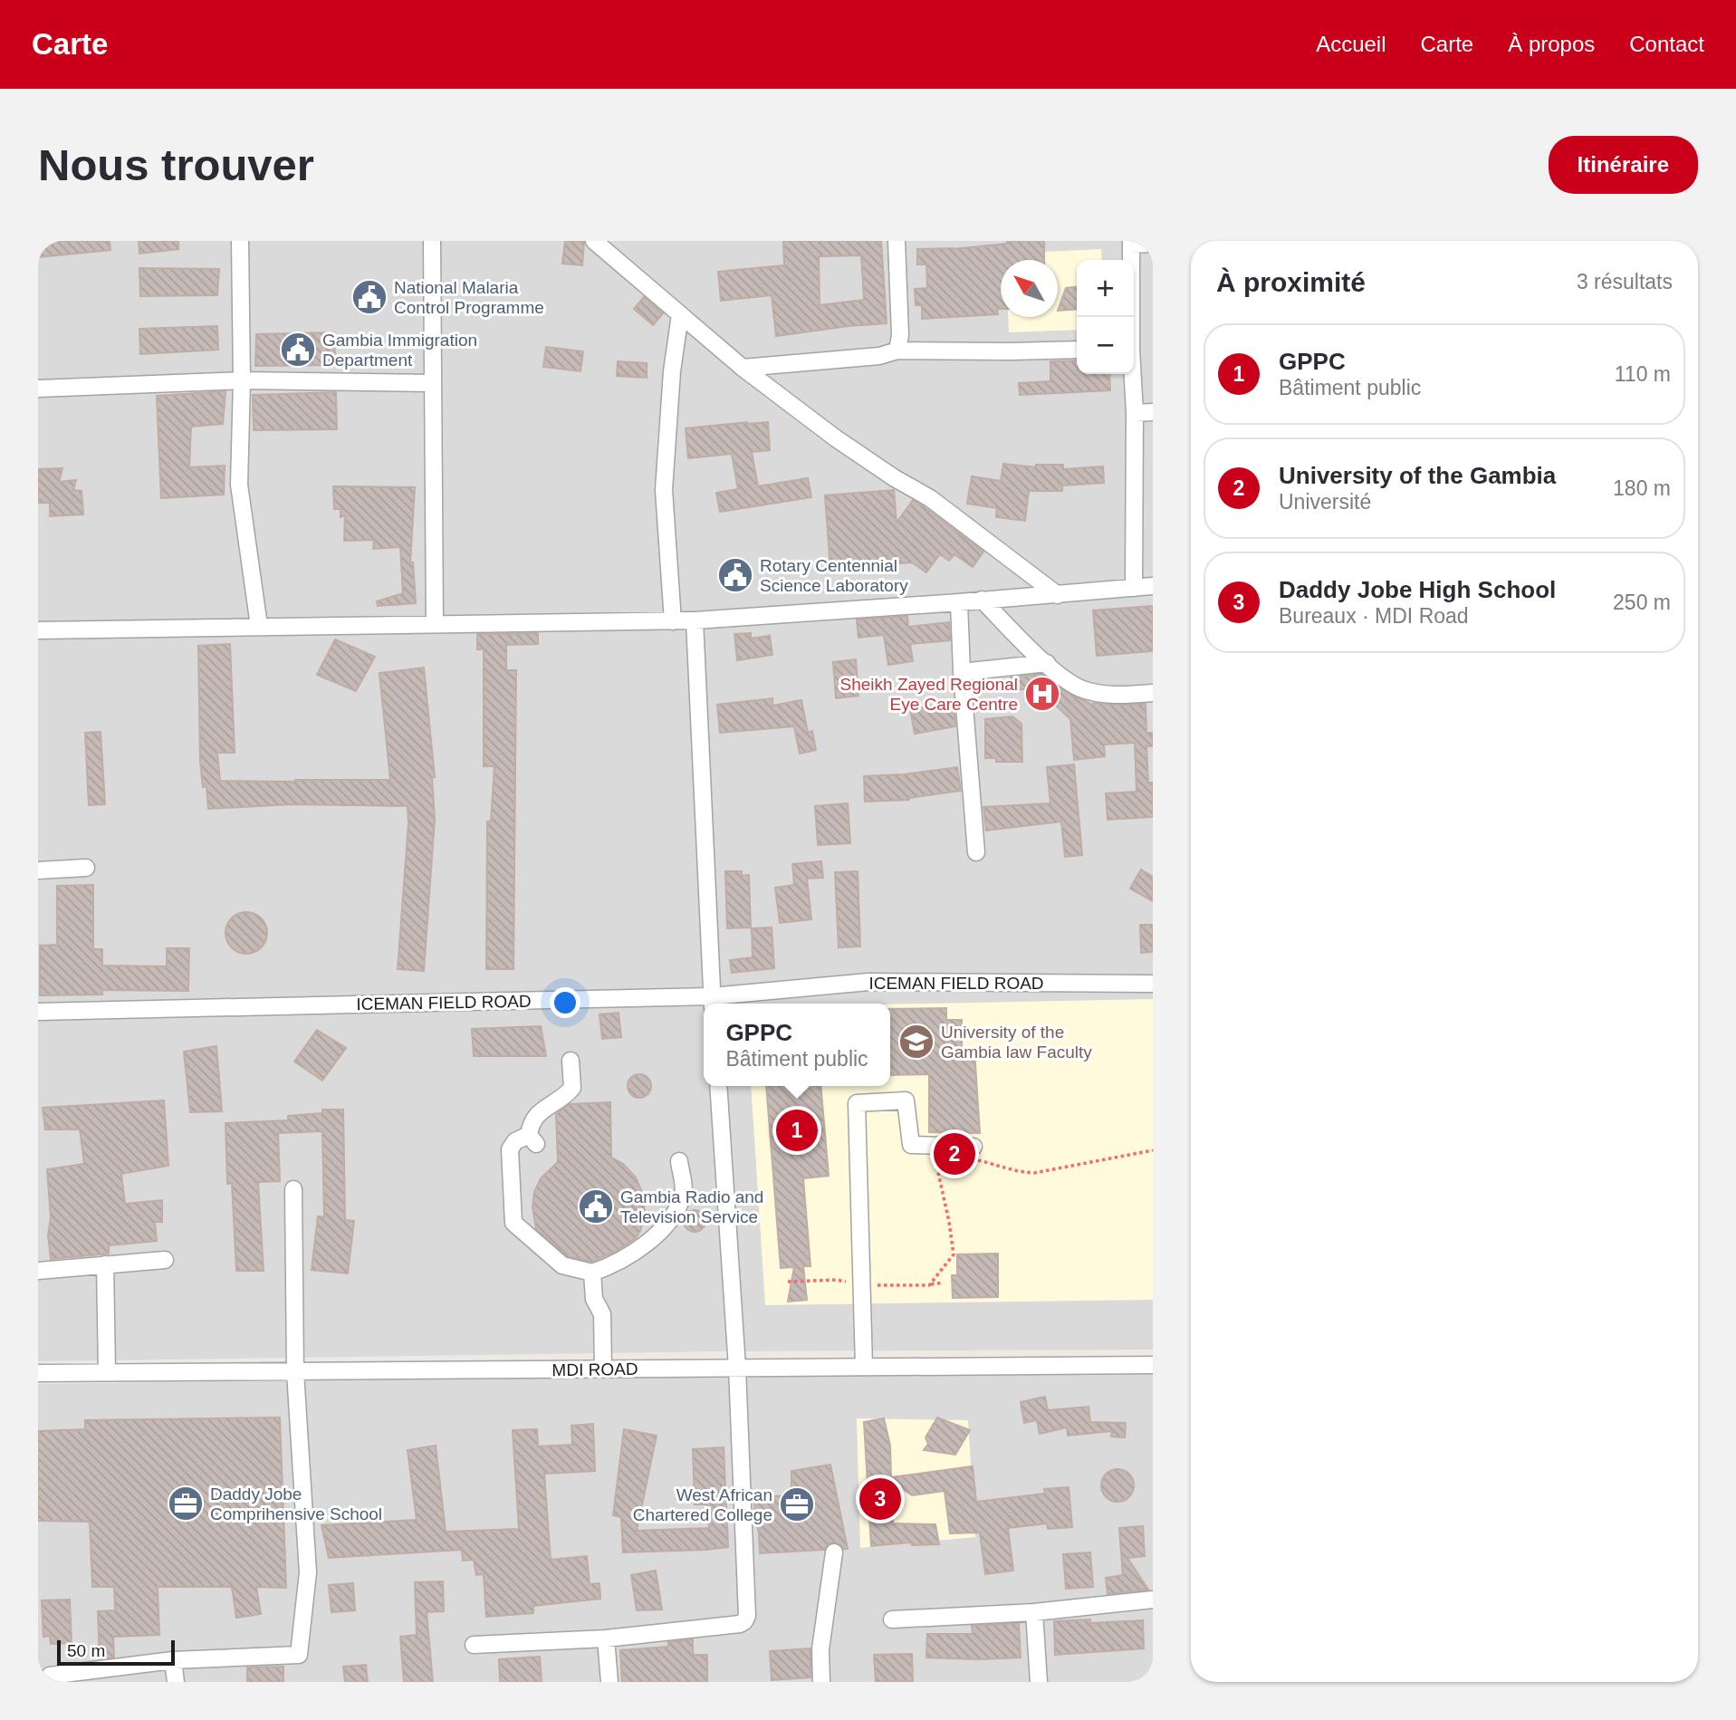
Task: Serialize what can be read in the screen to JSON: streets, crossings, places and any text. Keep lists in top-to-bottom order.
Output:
{
  "streets": {
    "street": ["ICEMAN FIELD ROAD", "MDI ROAD"]
  },
  "places": {
    "public building": [
      "National Malaria Control Programme",
      "Gambia Immigration Department",
      "Rotary Centennial Science Laboratory",
      "Gambia Radio and Television Service"
    ],
    "hospital": ["Sheikh Zayed Regional Eye Care Centre"],
    "school or university": ["University of the Gambia law Faculty"],
    "office": ["Daddy Jobe Comprihensive School", "West African Chartered College"]
  },
  "scale_bar": "50 m",
  "north": "top left",
  "page": {
    "header": "Carte",
    "nav": [
      "Accueil",
      "Carte",
      "À propos",
      "Contact"
    ],
    "buttons": "Itinéraire",
    "title": "Nous trouver",
    "heading": ["À proximité", "3 résultats"],
    "map_buttons": ["+", "−"],
    "list": [
      {
        "mark": "1",
        "name": "GPPC",
        "note": "Bâtiment public",
        "value": "110 m"
      },
      {
        "mark": "2",
        "name": "University of the Gambia",
        "note": "Université",
        "value": "180 m"
      },
      {
        "mark": "3",
        "name": "Daddy Jobe High School",
        "note": "Bureaux · MDI Road",
        "value": "250 m"
      }
    ],
    "popup": ["GPPC", "Bâtiment public"],
    "pins": ["1", "2", "3"],
    "scale": "50 m"
  }
}
